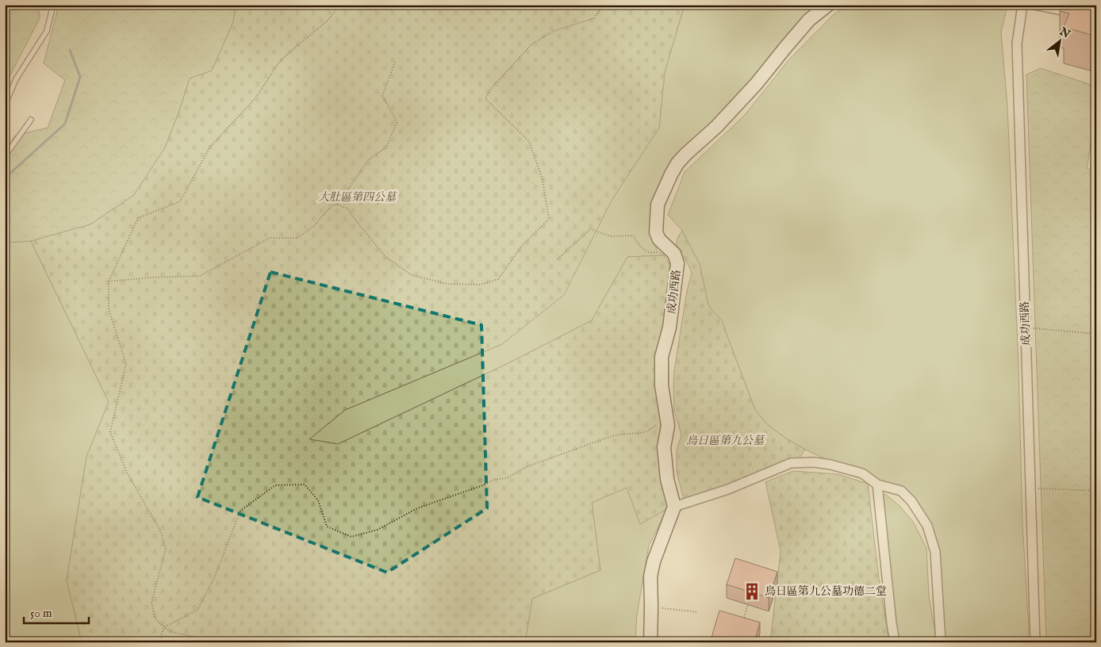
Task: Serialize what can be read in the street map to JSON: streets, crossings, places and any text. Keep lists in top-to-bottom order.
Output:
{
  "streets": {
    "street": ["成功西路"]
  },
  "parks": ["大肚區第四公墓", "烏日區第九公墓"],
  "places": {
    "building": ["烏日區第九公墓功德二堂"]
  },
  "scale_bar": "50 m",
  "north": "top right"
}
